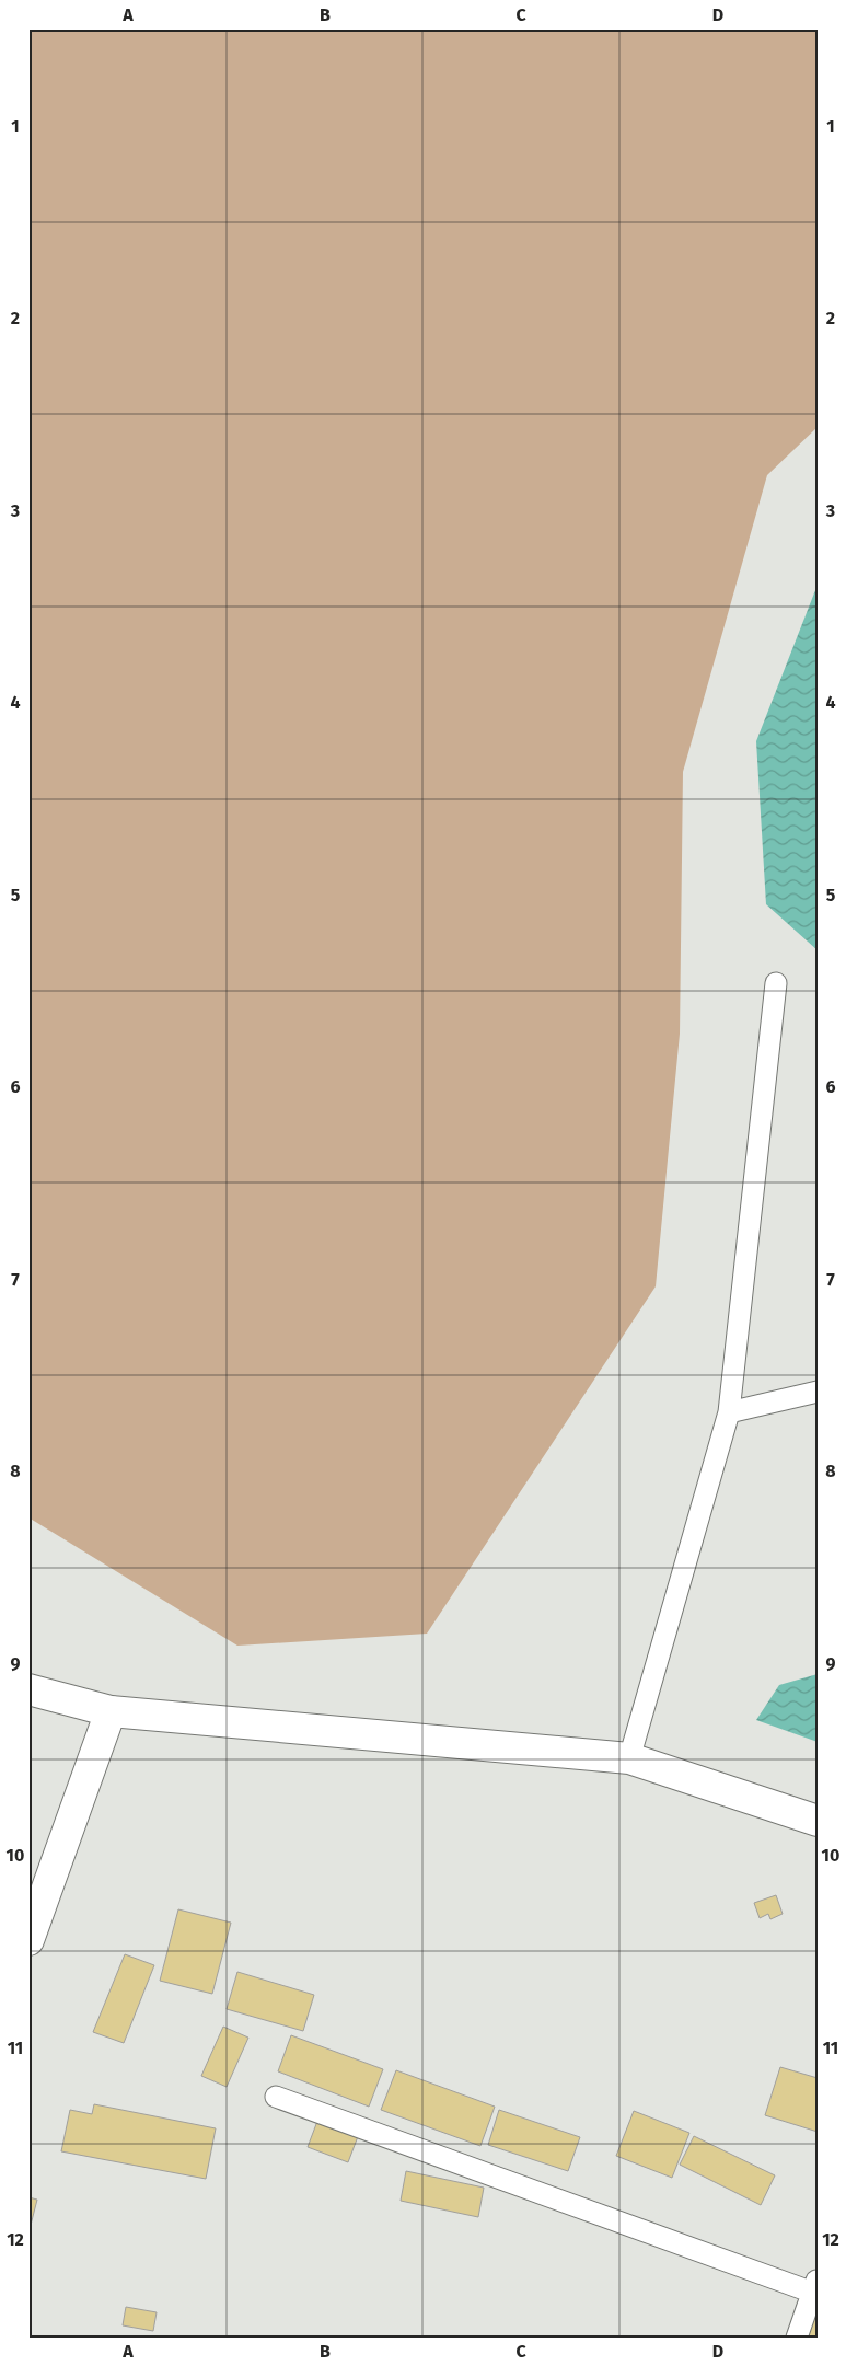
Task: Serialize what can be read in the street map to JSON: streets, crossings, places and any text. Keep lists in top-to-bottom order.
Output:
{
  "grid": {
    "columns": [
      "A",
      "B",
      "C",
      "D"
    ],
    "rows": [
      "1",
      "2",
      "3",
      "4",
      "5",
      "6",
      "7",
      "8",
      "9",
      "10",
      "11",
      "12"
    ]
  }
}
